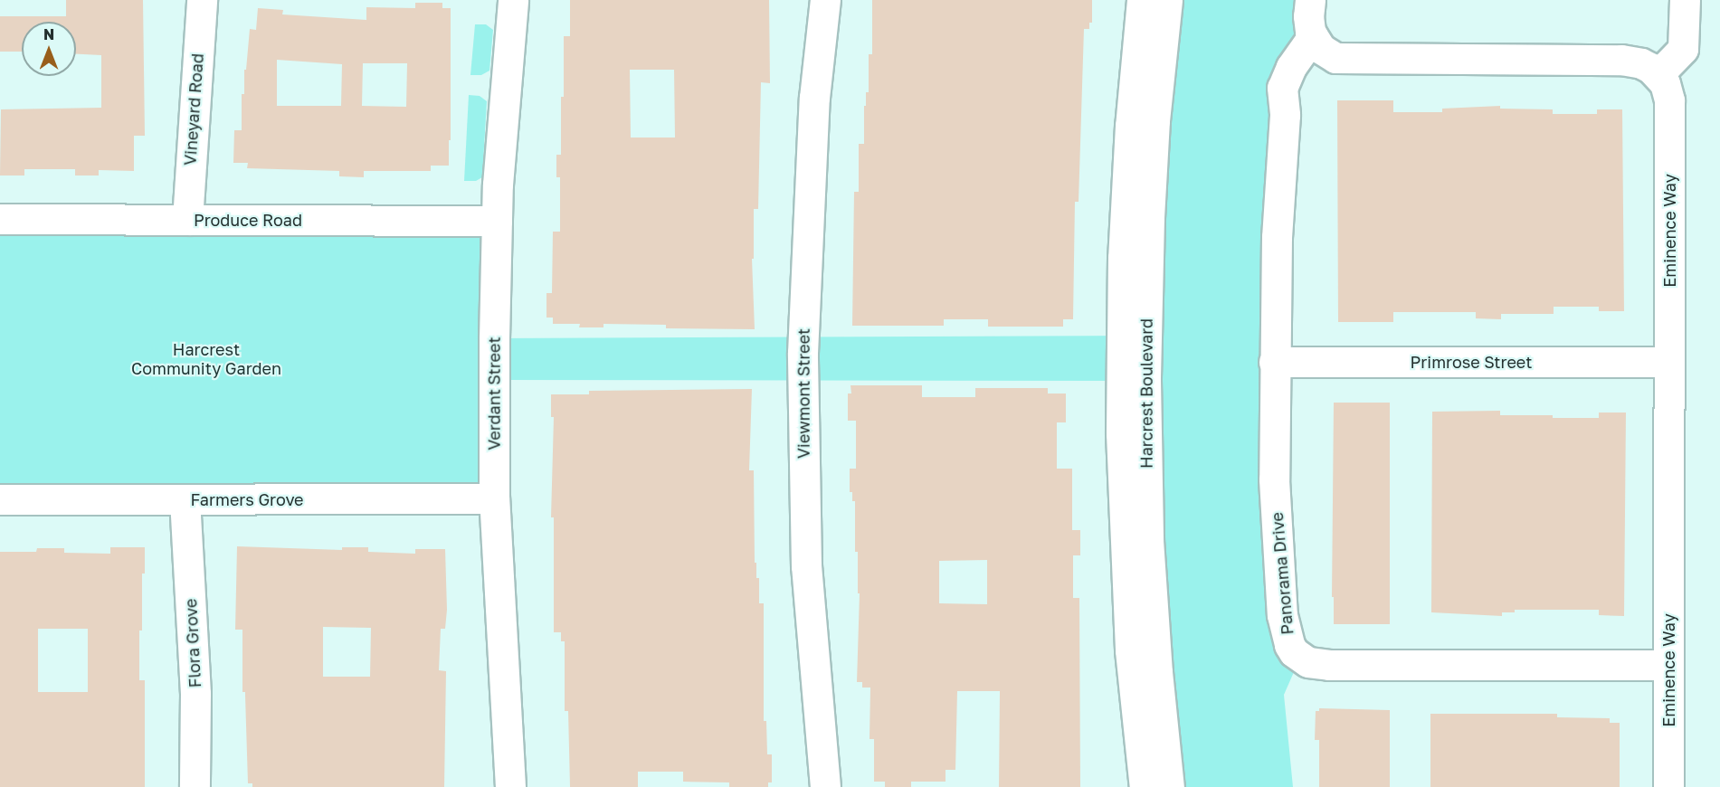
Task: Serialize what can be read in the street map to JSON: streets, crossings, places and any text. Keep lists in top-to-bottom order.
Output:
{
  "streets": {
    "street": [
      "Vineyard Road",
      "Produce Road",
      "Eminence Way",
      "Primrose Street",
      "Verdant Street",
      "Viewmont Street",
      "Harcrest Boulevard",
      "Farmers Grove",
      "Panorama Drive",
      "Flora Grove"
    ]
  },
  "crossings": [
    ["Vineyard Road", "Produce Road"],
    ["Produce Road", "Verdant Street"],
    ["Eminence Way", "Primrose Street"],
    ["Eminence Way", "Panorama Drive"],
    ["Primrose Street", "Panorama Drive"],
    ["Verdant Street", "Farmers Grove"],
    ["Farmers Grove", "Flora Grove"]
  ],
  "parks": ["Harcrest Community Garden"],
  "north": "top"
}
